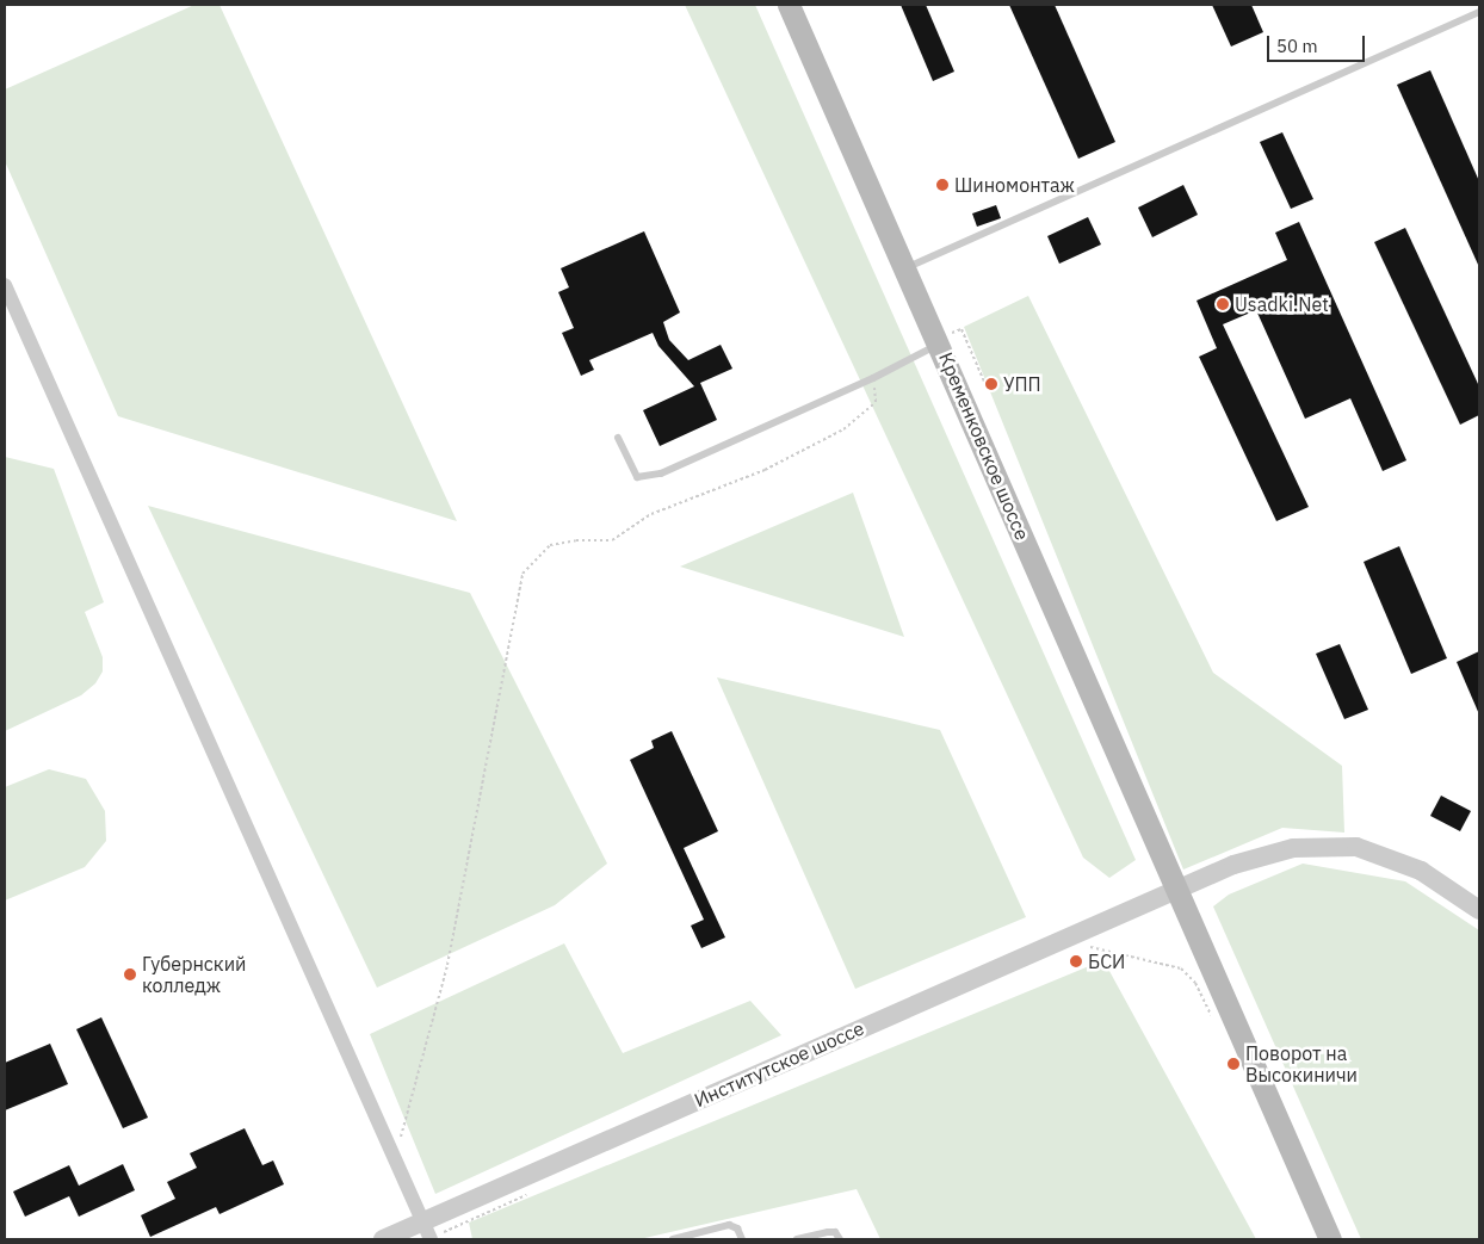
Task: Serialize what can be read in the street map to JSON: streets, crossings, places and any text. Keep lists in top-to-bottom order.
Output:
{
  "streets": {
    "main road": ["Кременковское шоссе"],
    "street": ["Институтское шоссе"]
  },
  "crossings": [
    ["Кременковское шоссе", "Институтское шоссе"]
  ],
  "places": [
    "Шиномонтаж",
    "Usadki.Net",
    "УПП",
    "БСИ",
    "Губернский колледж",
    "Поворот на Высокиничи"
  ],
  "scale_bar": "50 m"
}
